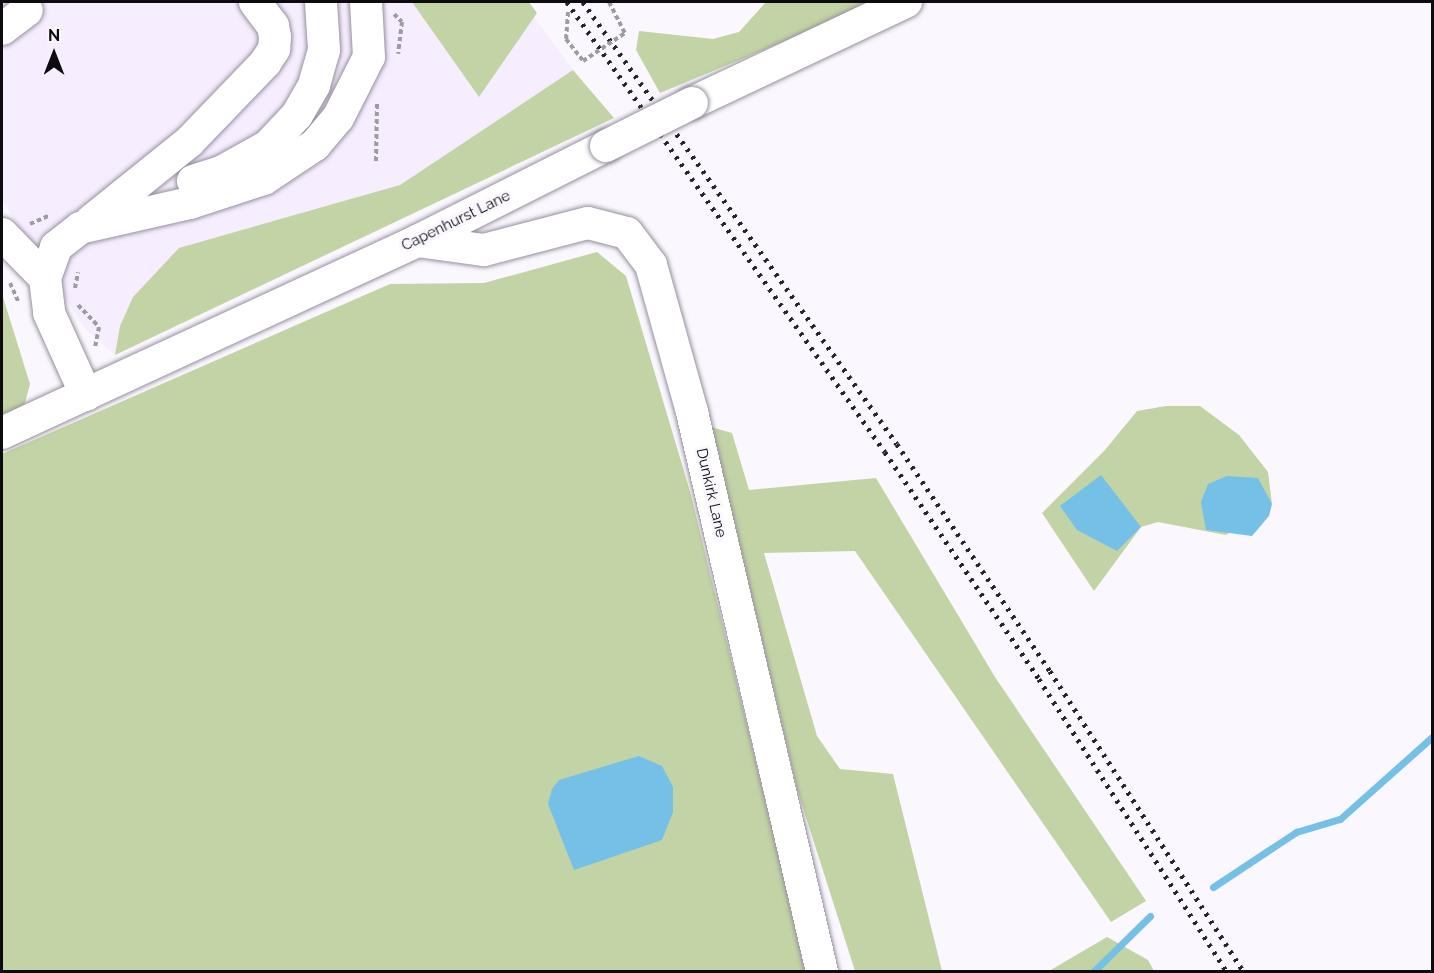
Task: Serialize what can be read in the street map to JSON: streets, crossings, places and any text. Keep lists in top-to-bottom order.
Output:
{
  "streets": {
    "street": ["Capenhurst Lane", "Dunkirk Lane"]
  },
  "crossings": [
    ["Capenhurst Lane", "Dunkirk Lane"]
  ],
  "north": "top"
}
